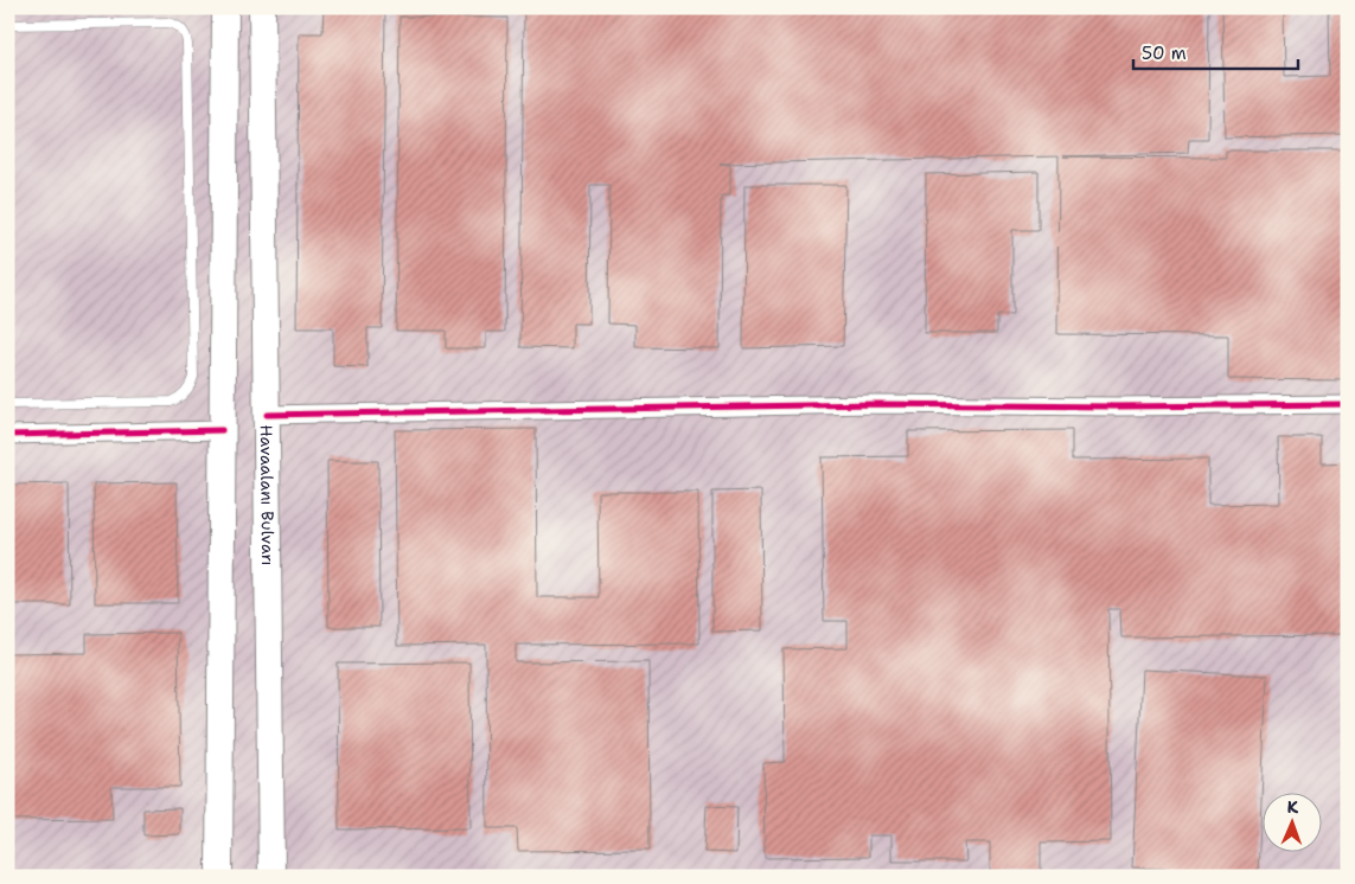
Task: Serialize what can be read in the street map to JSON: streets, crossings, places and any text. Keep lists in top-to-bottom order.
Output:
{
  "streets": {
    "main road": ["Havaalanı Bulvarı"]
  },
  "scale_bar": "50 m",
  "north": "top"
}
